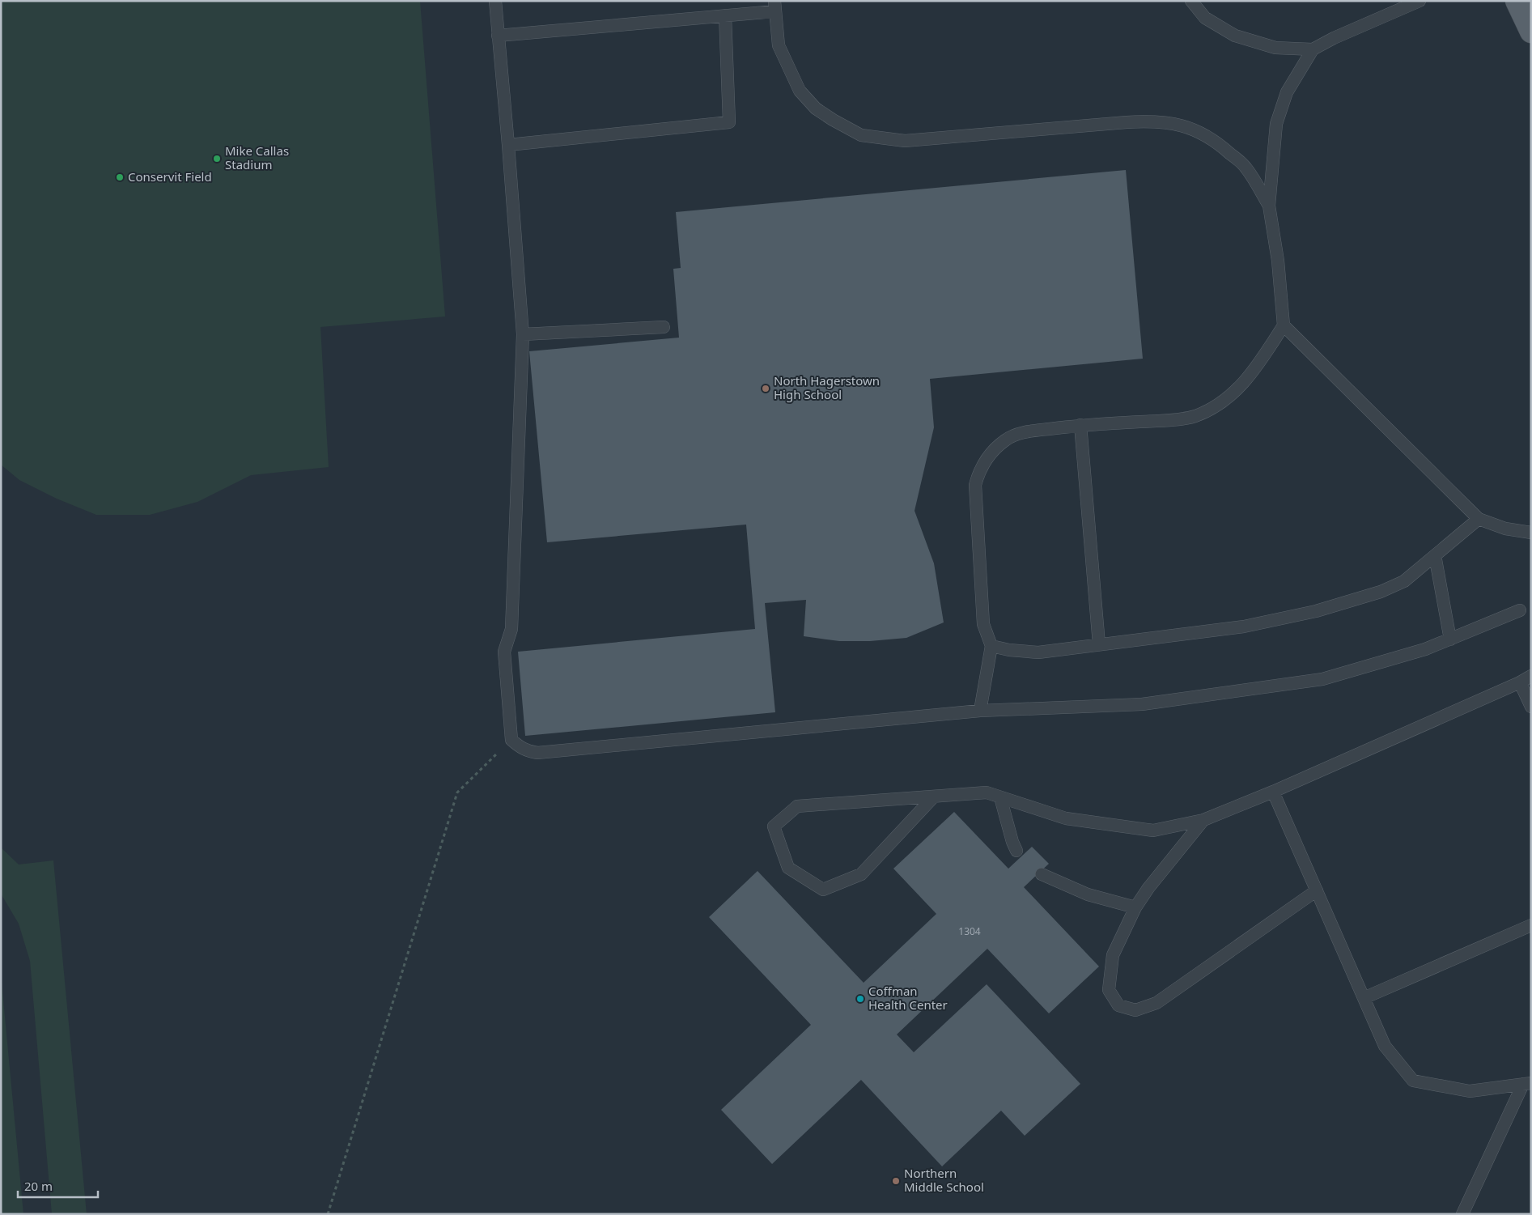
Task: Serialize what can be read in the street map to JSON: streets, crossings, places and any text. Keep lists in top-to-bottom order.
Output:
{
  "places": [
    "Mike Callas Stadium",
    "Conservit Field",
    "North Hagerstown High School",
    "Coffman Health Center",
    "Northern Middle School"
  ],
  "house_numbers": ["1304"],
  "scale_bar": "20 m"
}
